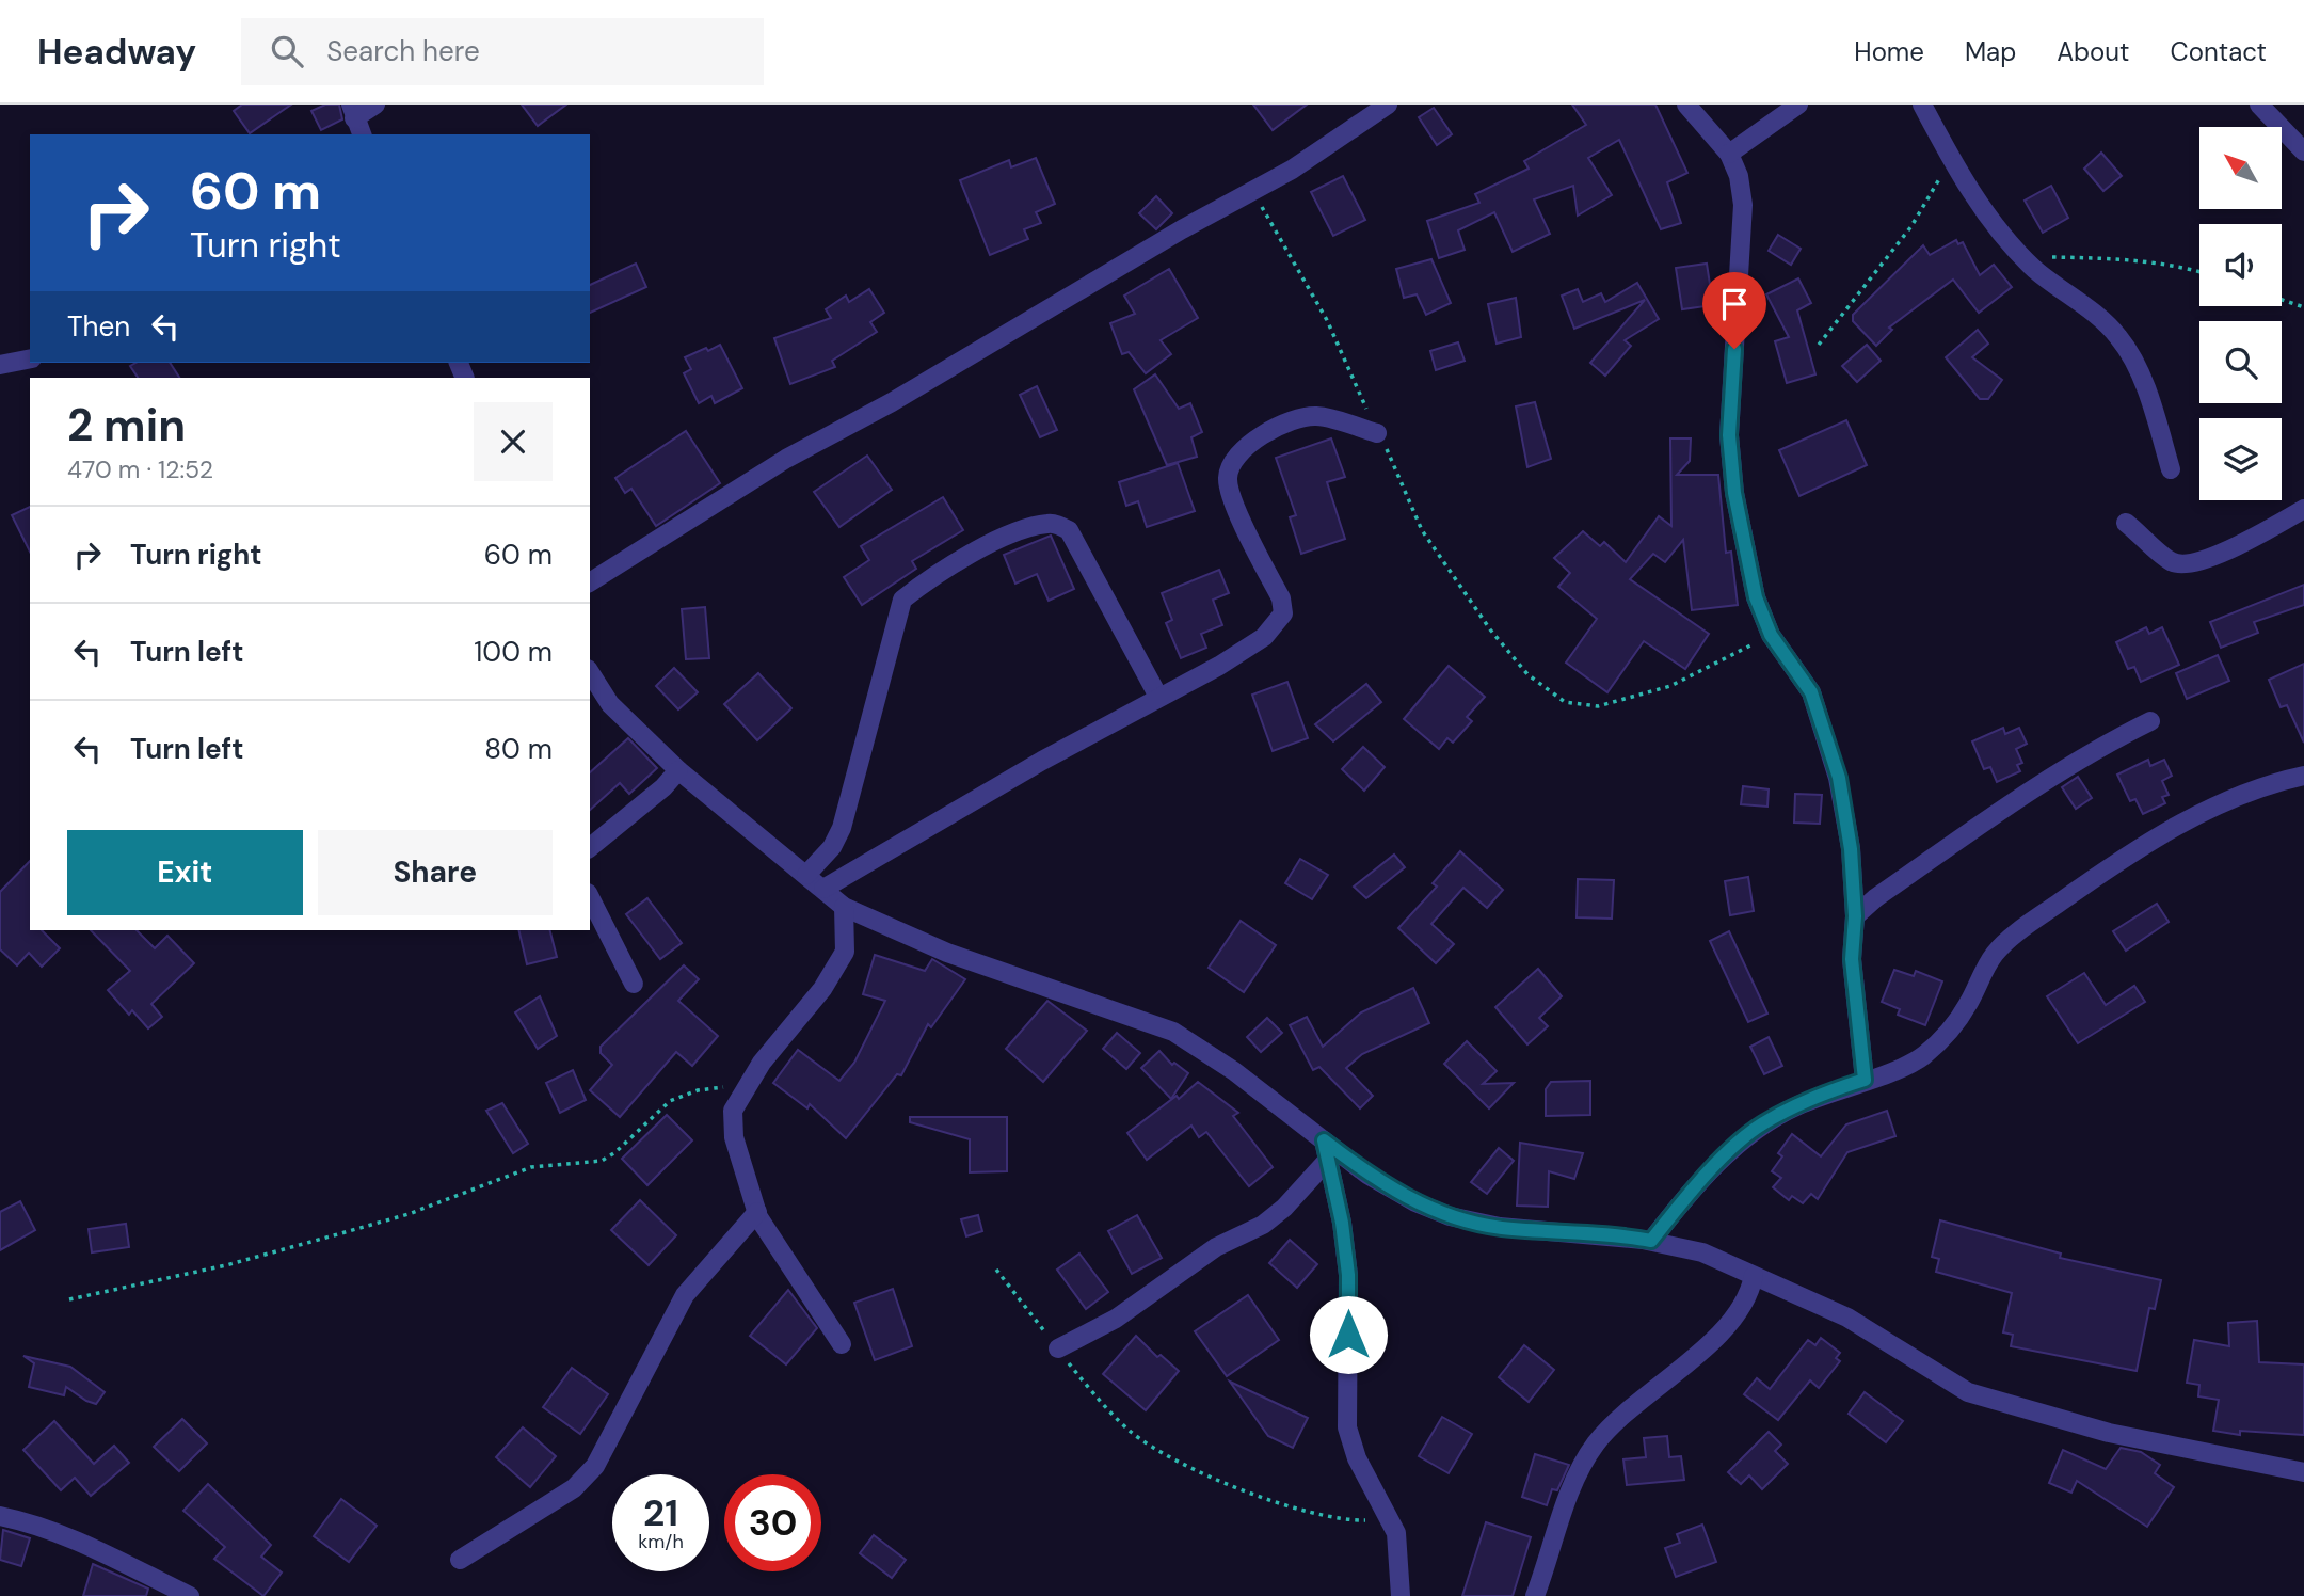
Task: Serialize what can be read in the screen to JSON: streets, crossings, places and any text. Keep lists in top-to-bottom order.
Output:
{
  "north": "top left",
  "page": {
    "header": "Headway",
    "search": "Search here",
    "nav": [
      "Home",
      "Map",
      "About",
      "Contact"
    ],
    "turn": ["60 m", "Turn right"],
    "then": "Then",
    "heading": ["2 min", "470 m · 12:52"],
    "list": [
      {
        "name": "Turn right",
        "value": "60 m"
      },
      {
        "name": "Turn left",
        "value": "100 m"
      },
      {
        "name": "Turn left",
        "value": "80 m"
      }
    ],
    "buttons": ["Exit", "Share"],
    "speed": "21 km/h",
    "limit": "30"
  }
}
